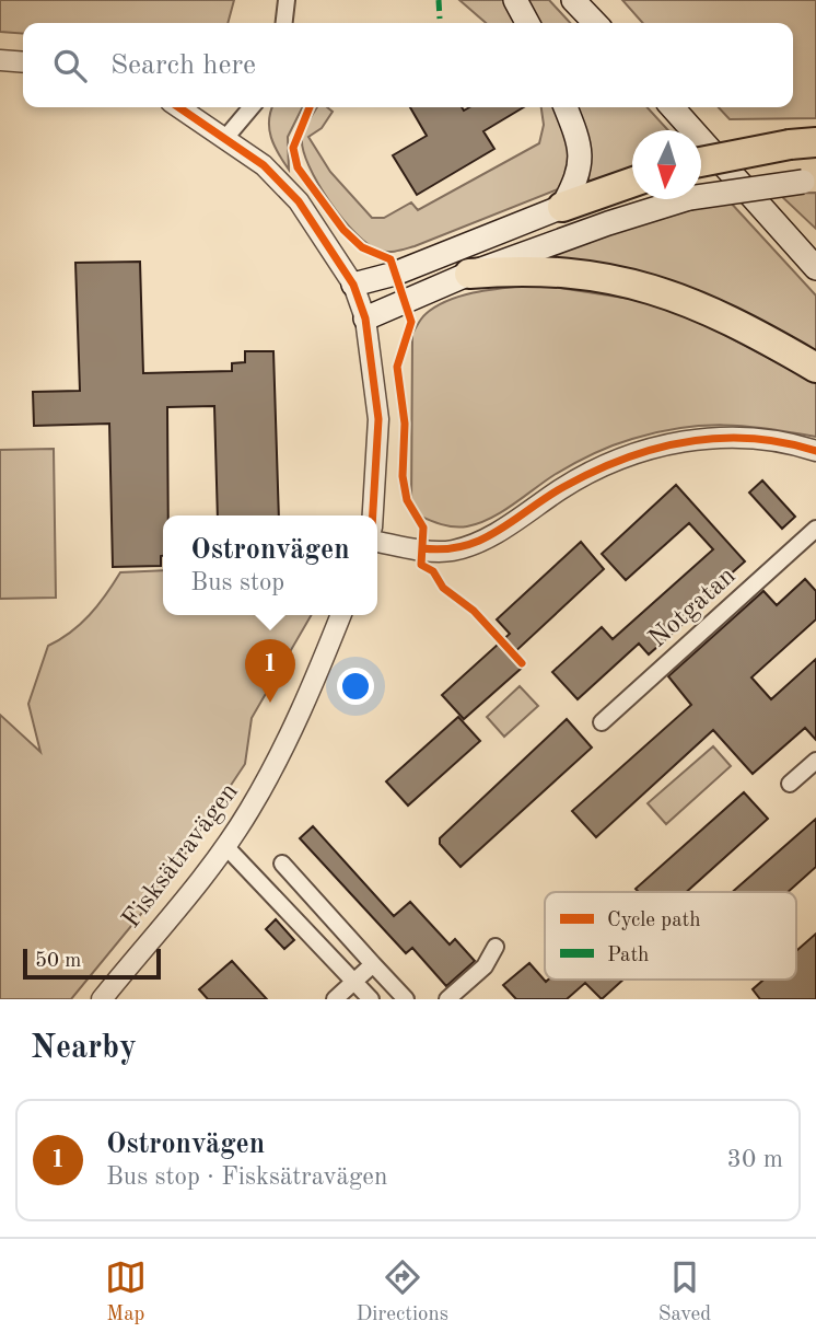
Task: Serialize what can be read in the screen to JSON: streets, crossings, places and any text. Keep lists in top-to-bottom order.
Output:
{
  "streets": {
    "street": ["Notgatan", "Fisksätravägen"]
  },
  "legend": ["Cycle path", "Path"],
  "scale_bar": "50 m",
  "north": "bottom",
  "page": {
    "search": "Search here",
    "popup": ["Ostronvägen", "Bus stop"],
    "pins": "1",
    "scale": "50 m",
    "heading": "Nearby",
    "list": [
      {
        "mark": "1",
        "name": "Ostronvägen",
        "note": "Bus stop · Fisksätravägen",
        "value": "30 m"
      }
    ],
    "nav": ["Map", "Directions", "Saved"]
  }
}
